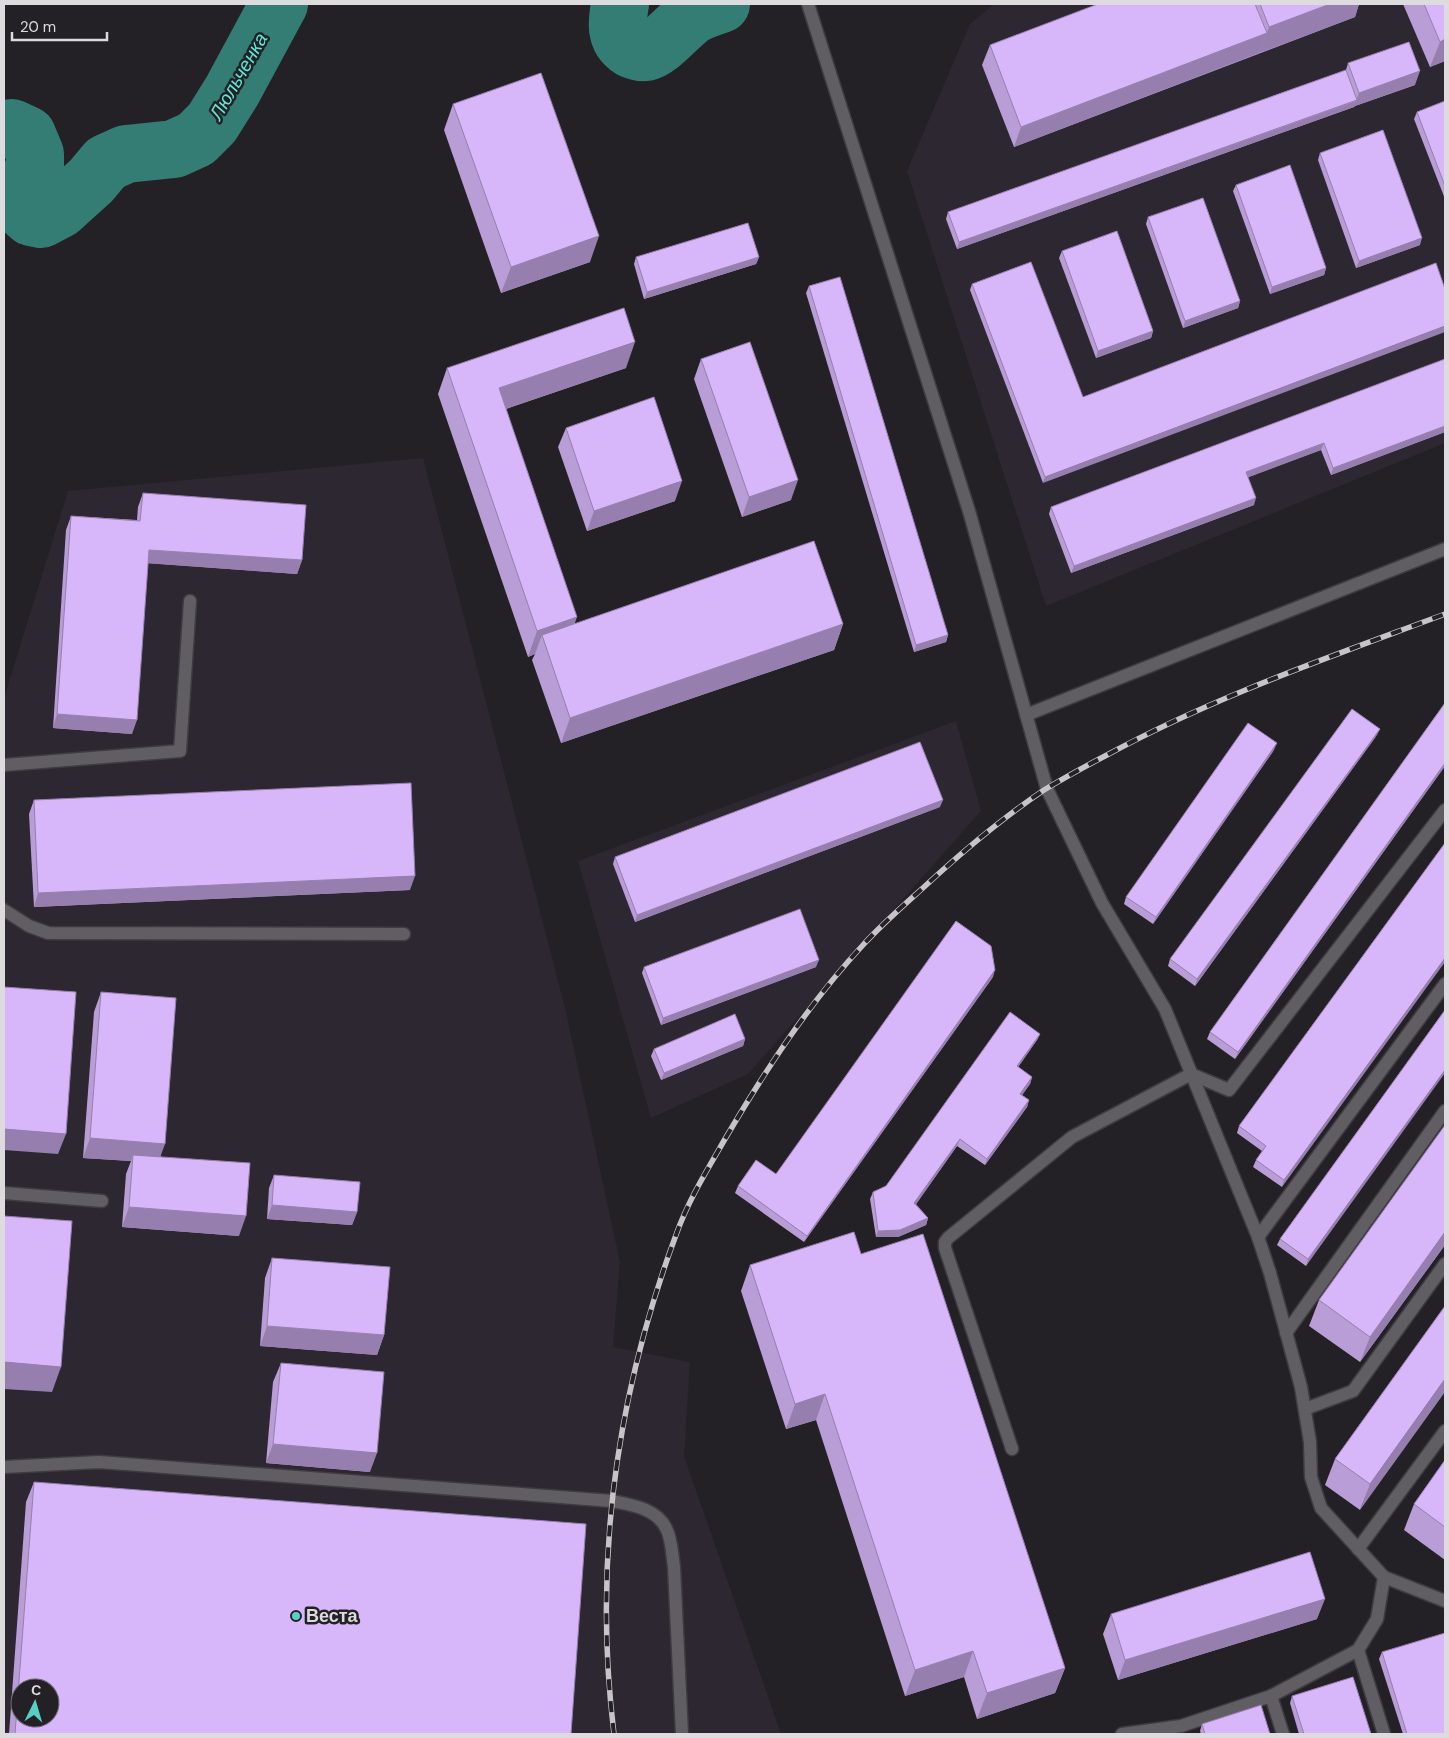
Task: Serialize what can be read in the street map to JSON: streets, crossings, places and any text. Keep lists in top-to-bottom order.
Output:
{
  "water": ["Люльченка"],
  "places": ["Веста"],
  "scale_bar": "20 m",
  "north": "top"
}
